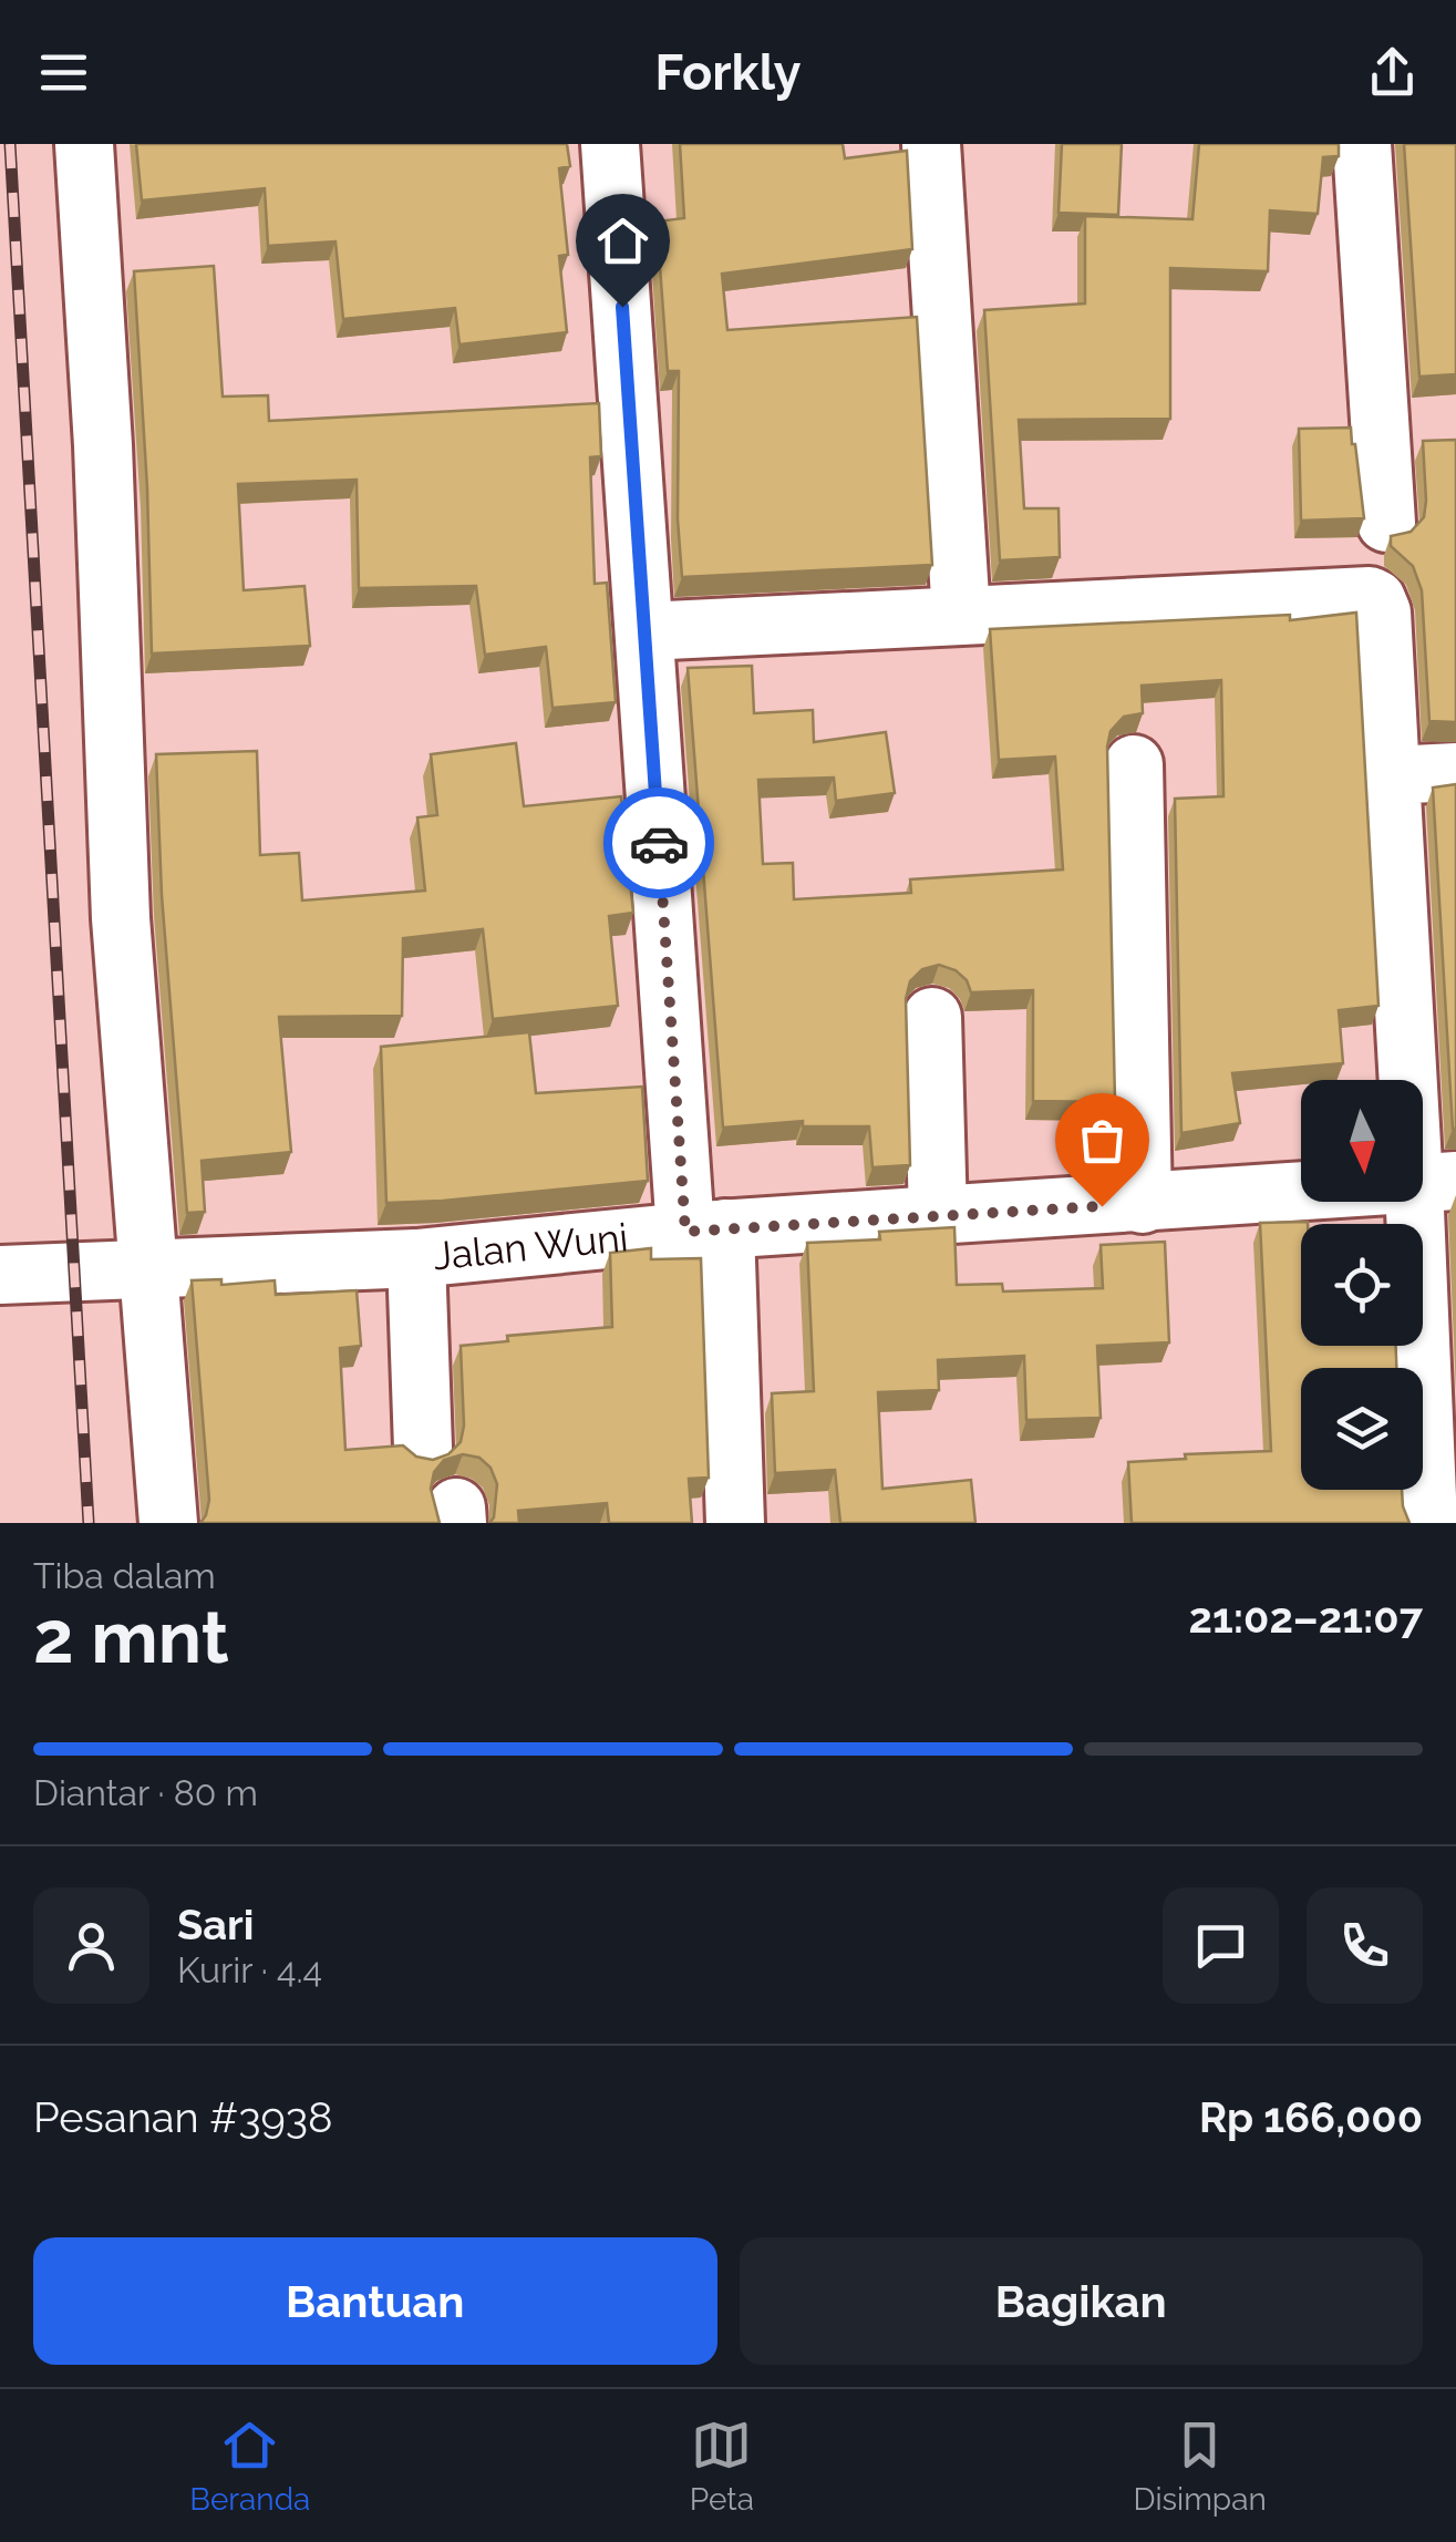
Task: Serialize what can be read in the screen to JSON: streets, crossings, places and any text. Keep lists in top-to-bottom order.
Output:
{
  "streets": {
    "street": ["Jalan Wuni"]
  },
  "north": "bottom",
  "page": {
    "header": "Forkly",
    "heading": ["2 mnt", "Tiba dalam", "21:02–21:07"],
    "panel": [
      "Sari",
      "Kurir · 4.4",
      "Pesanan #3938",
      "Rp 166,000"
    ],
    "bar": "Diantar · 80 m",
    "buttons": ["Bantuan", "Bagikan"],
    "tabs": ["Beranda", "Peta", "Disimpan"]
  }
}
